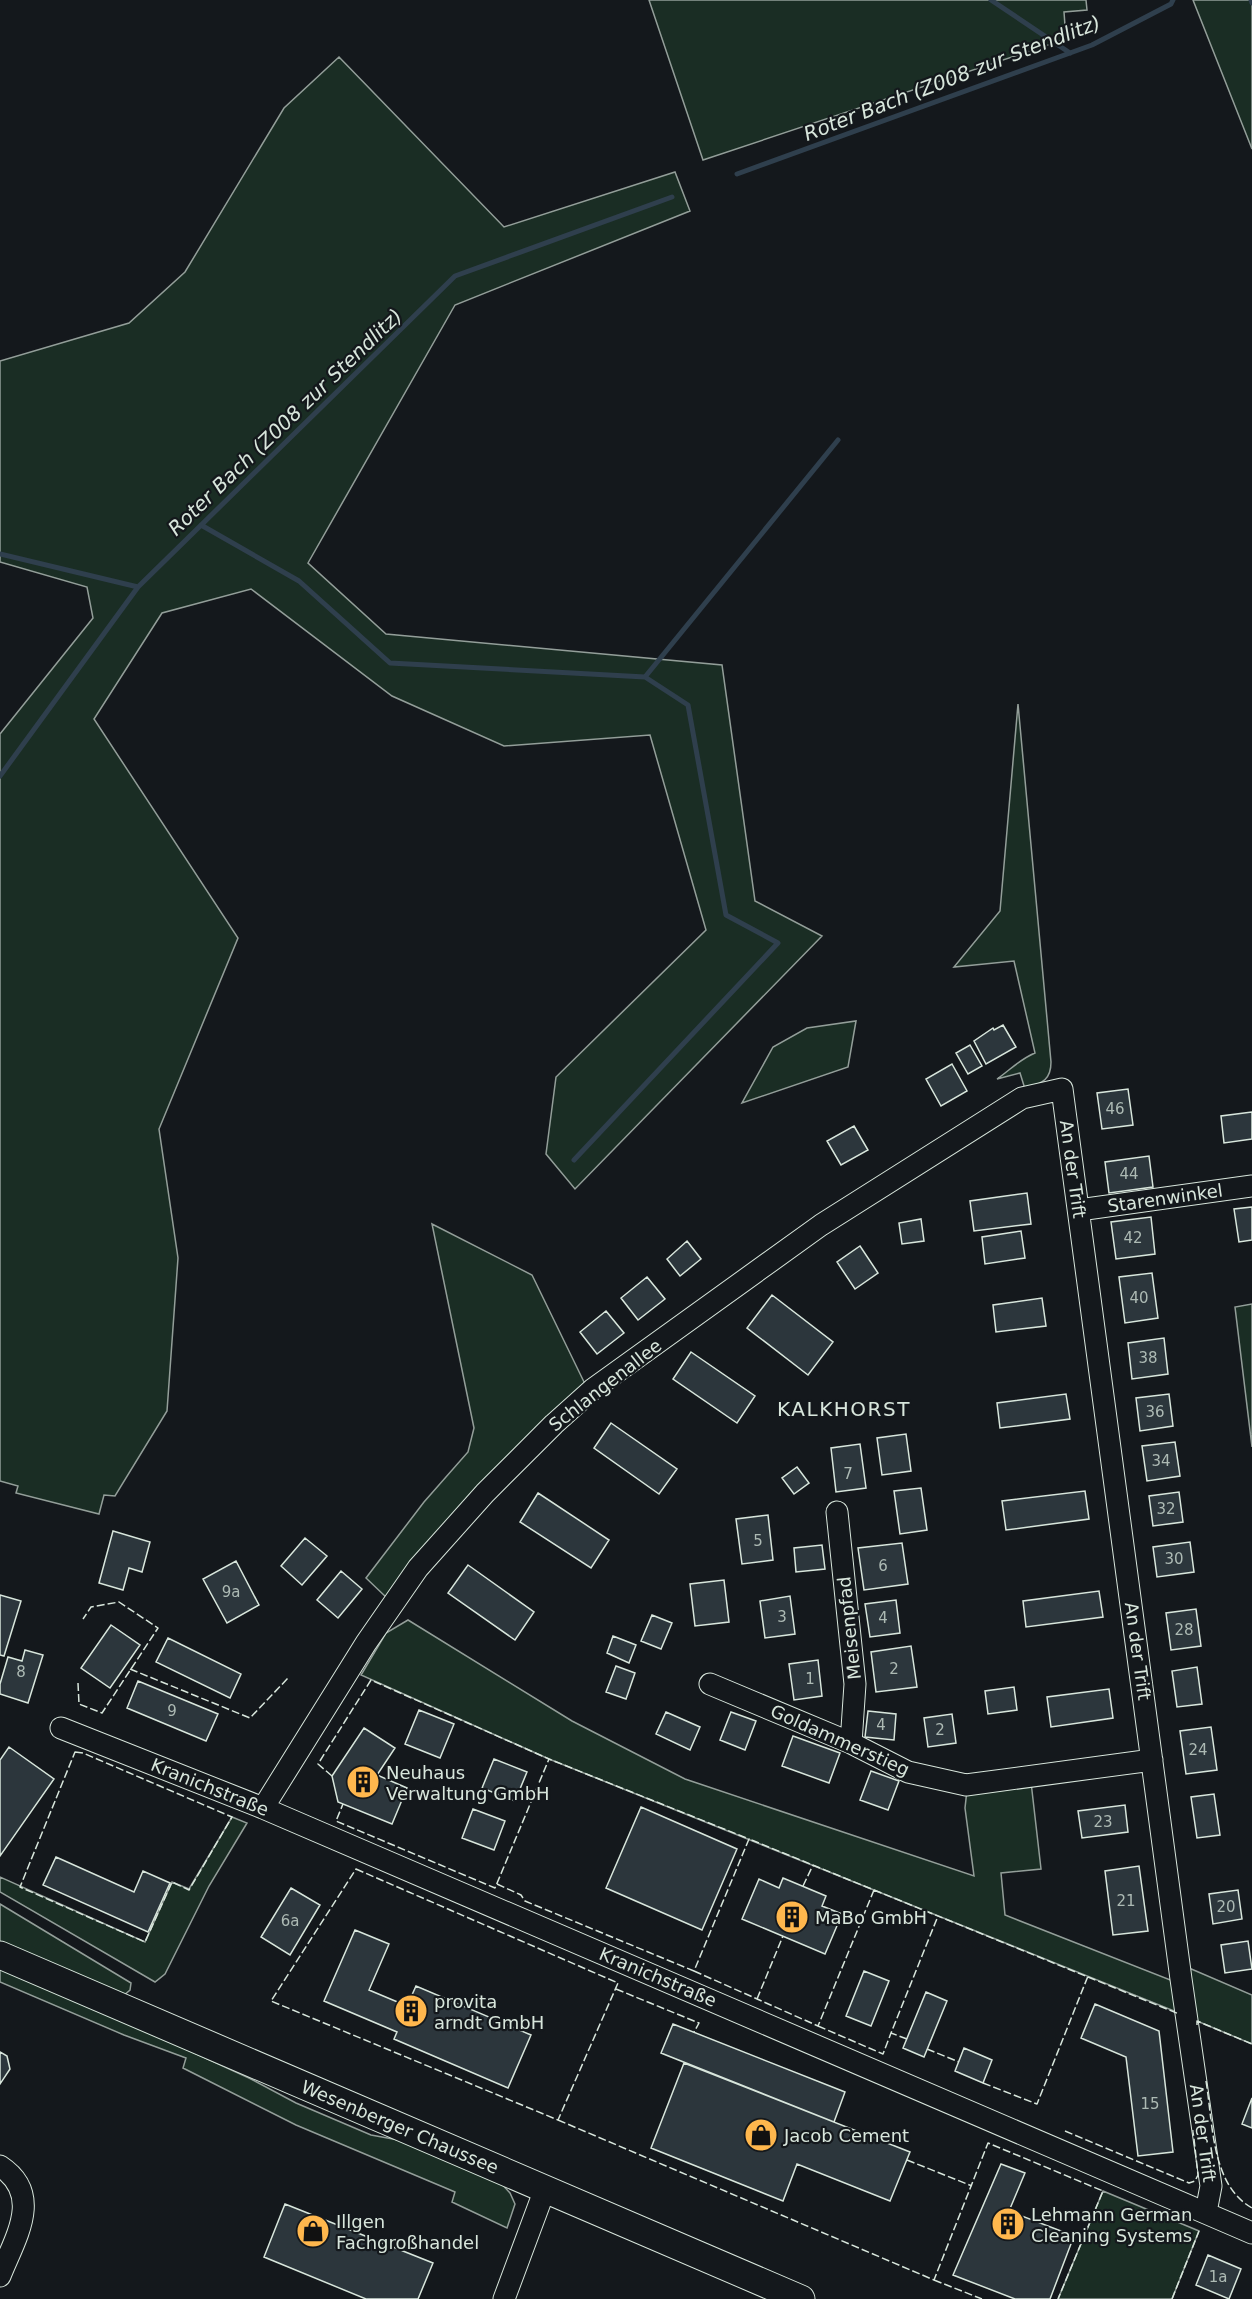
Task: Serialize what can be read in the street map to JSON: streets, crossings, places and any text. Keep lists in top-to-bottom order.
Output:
{
  "streets": {
    "main road": ["Wesenberger Chaussee"],
    "street": [
      "An der Trift",
      "Starenwinkel",
      "Schlangenallee",
      "Meisenpfad",
      "Goldammerstieg",
      "Kranichstraße"
    ]
  },
  "crossings": [
    ["An der Trift", "Starenwinkel"],
    ["An der Trift", "Schlangenallee"],
    ["An der Trift", "Goldammerstieg"],
    ["An der Trift", "Kranichstraße"],
    ["Schlangenallee", "Kranichstraße"],
    ["Meisenpfad", "Goldammerstieg"]
  ],
  "districts": ["KALKHORST"],
  "water": ["Roter Bach (Z008 zur Stendlitz)"],
  "places": {
    "building": [
      "Neuhaus Verwaltung GmbH",
      "MaBo GmbH",
      "provita arndt GmbH",
      "Lehmann German Cleaning Systems"
    ],
    "shop": ["Jacob Cement", "Illgen Fachgroßhandel"]
  },
  "house_numbers": [
    "46",
    "44",
    "42",
    "40",
    "38",
    "36",
    "34",
    "7",
    "32",
    "5",
    "30",
    "6",
    "9a",
    "3",
    "4",
    "28",
    "2",
    "8",
    "1",
    "9",
    "4",
    "2",
    "24",
    "23",
    "21",
    "20",
    "6a",
    "15",
    "1a"
  ]
}
